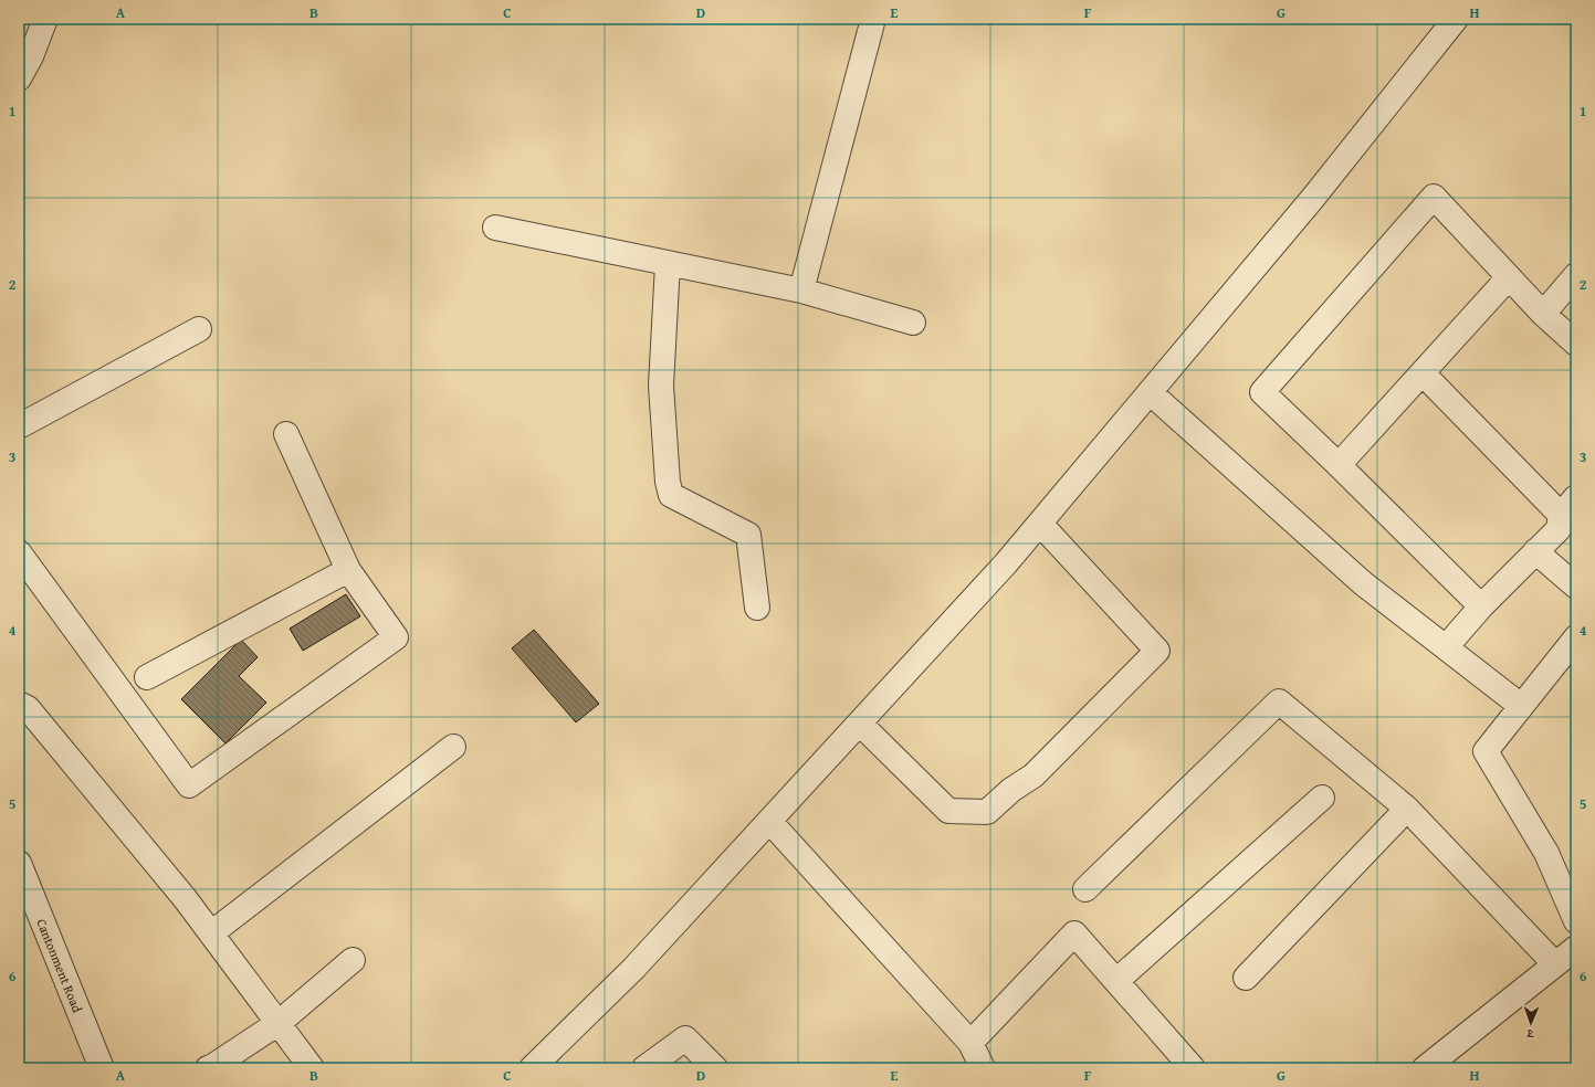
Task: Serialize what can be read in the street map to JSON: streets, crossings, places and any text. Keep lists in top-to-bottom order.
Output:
{
  "streets": {
    "street": ["Cantonment Road"]
  },
  "north": "bottom",
  "grid": {
    "columns": [
      "A",
      "B",
      "C",
      "D",
      "E",
      "F",
      "G",
      "H"
    ],
    "rows": [
      "1",
      "2",
      "3",
      "4",
      "5",
      "6"
    ]
  }
}
